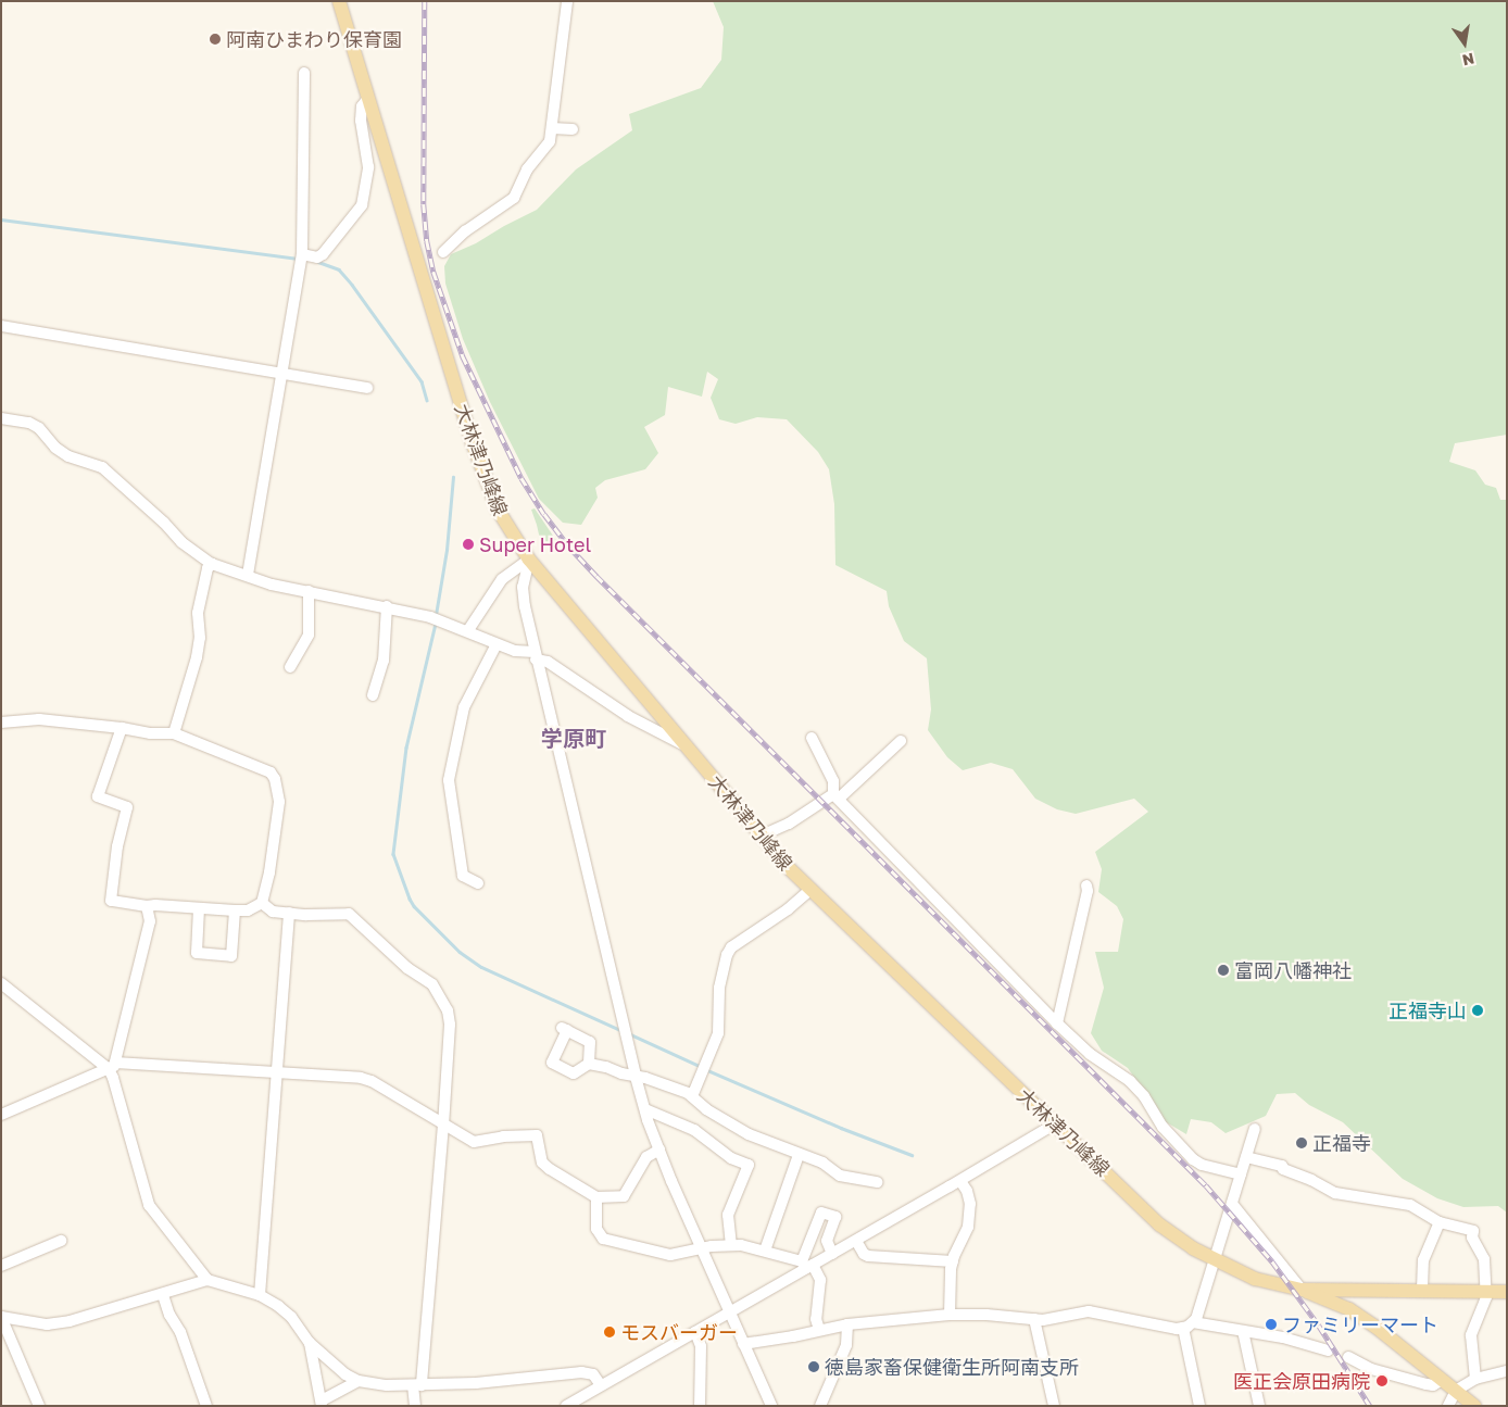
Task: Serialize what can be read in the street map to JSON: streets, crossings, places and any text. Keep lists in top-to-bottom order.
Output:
{
  "streets": {
    "main road": ["大林津乃峰線"]
  },
  "districts": ["学原町"],
  "places": [
    "阿南ひまわり保育園",
    "Super Hotel",
    "富岡八幡神社",
    "正福寺山",
    "正福寺",
    "ファミリーマート",
    "モスバーガー",
    "徳島家畜保健衛生所阿南支所",
    "医正会原田病院"
  ],
  "north": "bottom"
}
